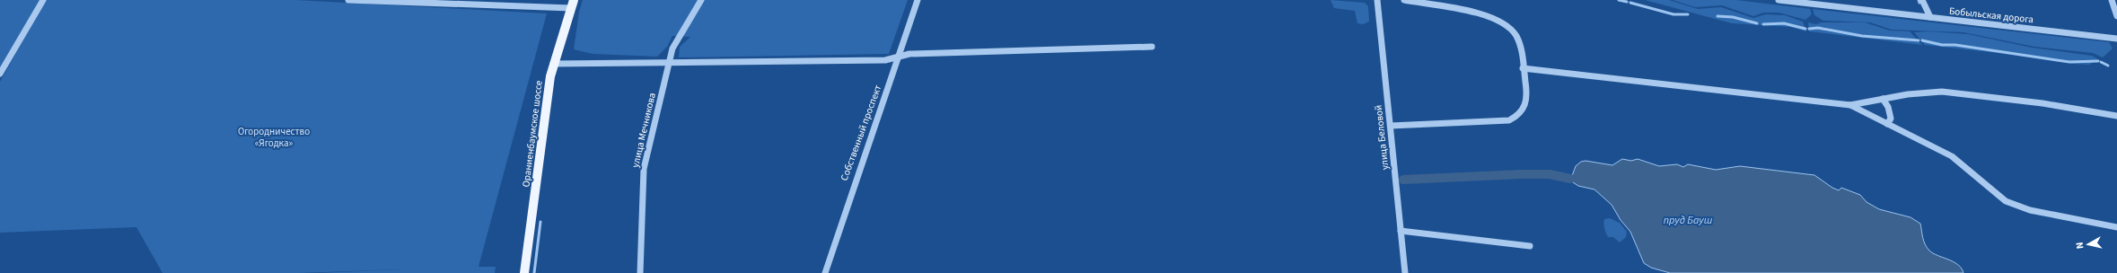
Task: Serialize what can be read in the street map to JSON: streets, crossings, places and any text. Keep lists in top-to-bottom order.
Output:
{
  "streets": {
    "main road": ["Ораниенбаумское шоссе"],
    "street": [
      "Бобыльская дорога",
      "улица Мечникова",
      "Собственный проспект",
      "улица Беловой"
    ]
  },
  "water": ["пруд Бауш"],
  "parks": ["Огородничество «Ягодка»"],
  "north": "left"
}
